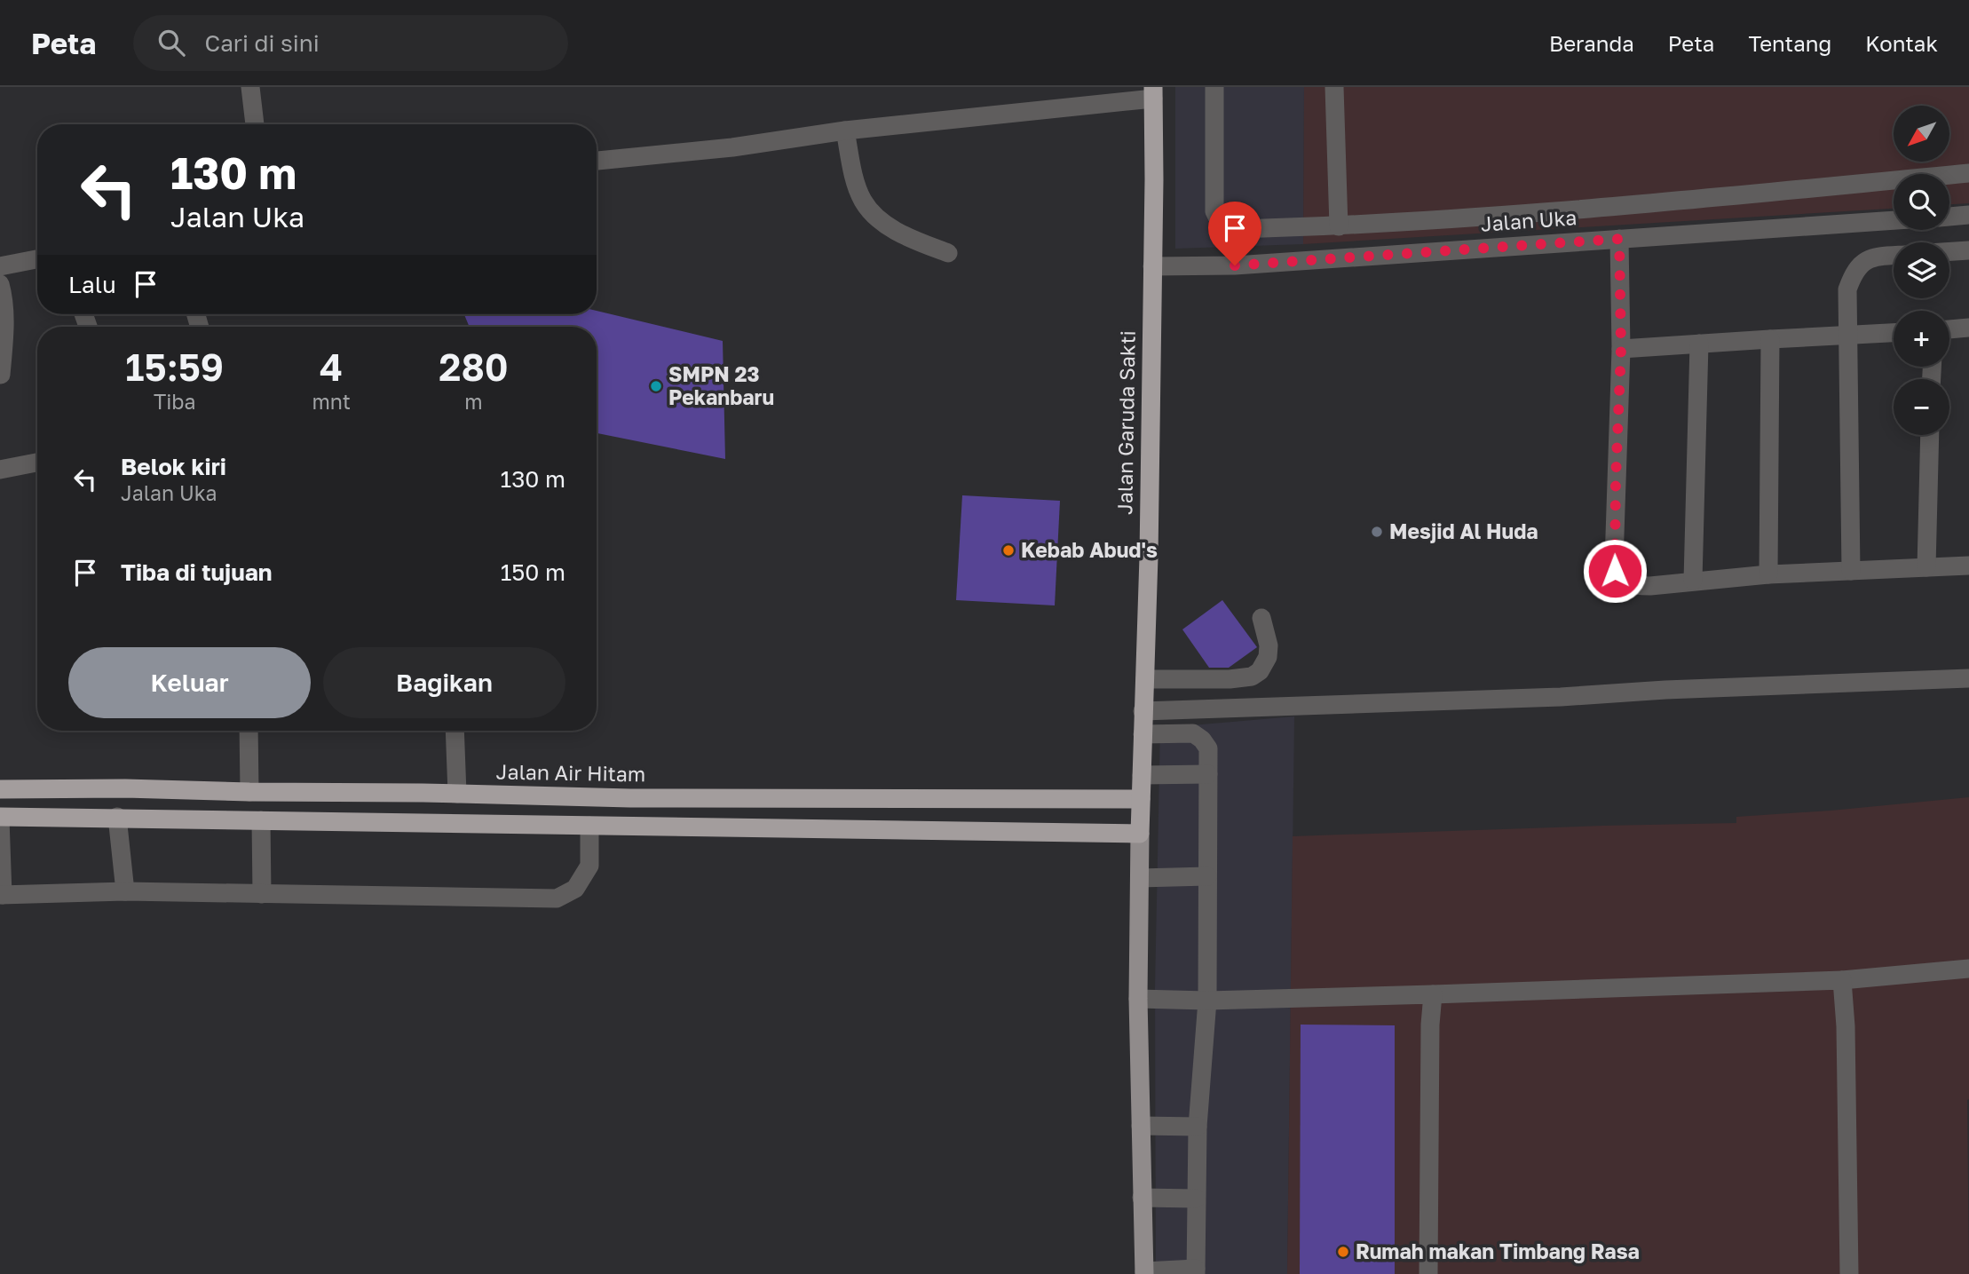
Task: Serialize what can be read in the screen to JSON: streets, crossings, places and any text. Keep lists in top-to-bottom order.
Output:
{
  "streets": {
    "highway": ["Jalan Garuda Sakti", "Jalan Air Hitam"],
    "street": ["Jalan Uka"]
  },
  "crossings": [
    ["Jalan Uka", "Jalan Garuda Sakti"],
    ["Jalan Garuda Sakti", "Jalan Air Hitam"]
  ],
  "places": [
    "SMPN 23 Pekanbaru",
    "Mesjid Al Huda",
    "Kebab Abud's",
    "Rumah makan Timbang Rasa"
  ],
  "north": "bottom left",
  "page": {
    "header": "Peta",
    "search": "Cari di sini",
    "nav": [
      "Beranda",
      "Peta",
      "Tentang",
      "Kontak"
    ],
    "map_buttons": ["+", "−"],
    "turn": ["130 m", "Jalan Uka"],
    "then": "Lalu",
    "eta": [
      "15:59",
      "Tiba",
      "4",
      "mnt",
      "280",
      "m"
    ],
    "list": [
      {
        "name": "Belok kiri",
        "note": "Jalan Uka",
        "value": "130 m"
      },
      {
        "name": "Tiba di tujuan",
        "value": "150 m"
      }
    ],
    "buttons": ["Keluar", "Bagikan"]
  }
}
